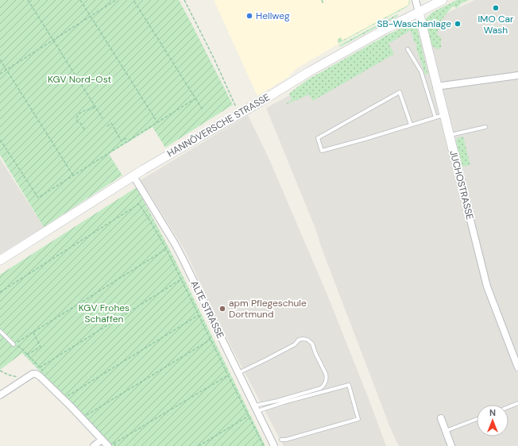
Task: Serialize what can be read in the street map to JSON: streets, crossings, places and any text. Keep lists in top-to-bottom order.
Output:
{
  "streets": {
    "main road": ["HANNÖVERSCHE STRASSE", "JUCHOSTRASSE"],
    "street": ["ALTE STRASSE"]
  },
  "crossings": [
    ["HANNÖVERSCHE STRASSE", "JUCHOSTRASSE"],
    ["HANNÖVERSCHE STRASSE", "ALTE STRASSE"]
  ],
  "parks": ["KGV Nord-Ost", "KGV Frohes Schaffen"],
  "places": [
    "IMO Car Wash",
    "Hellweg",
    "SB-Waschanlage",
    "apm Pflegeschule Dortmund"
  ],
  "north": "top"
}
